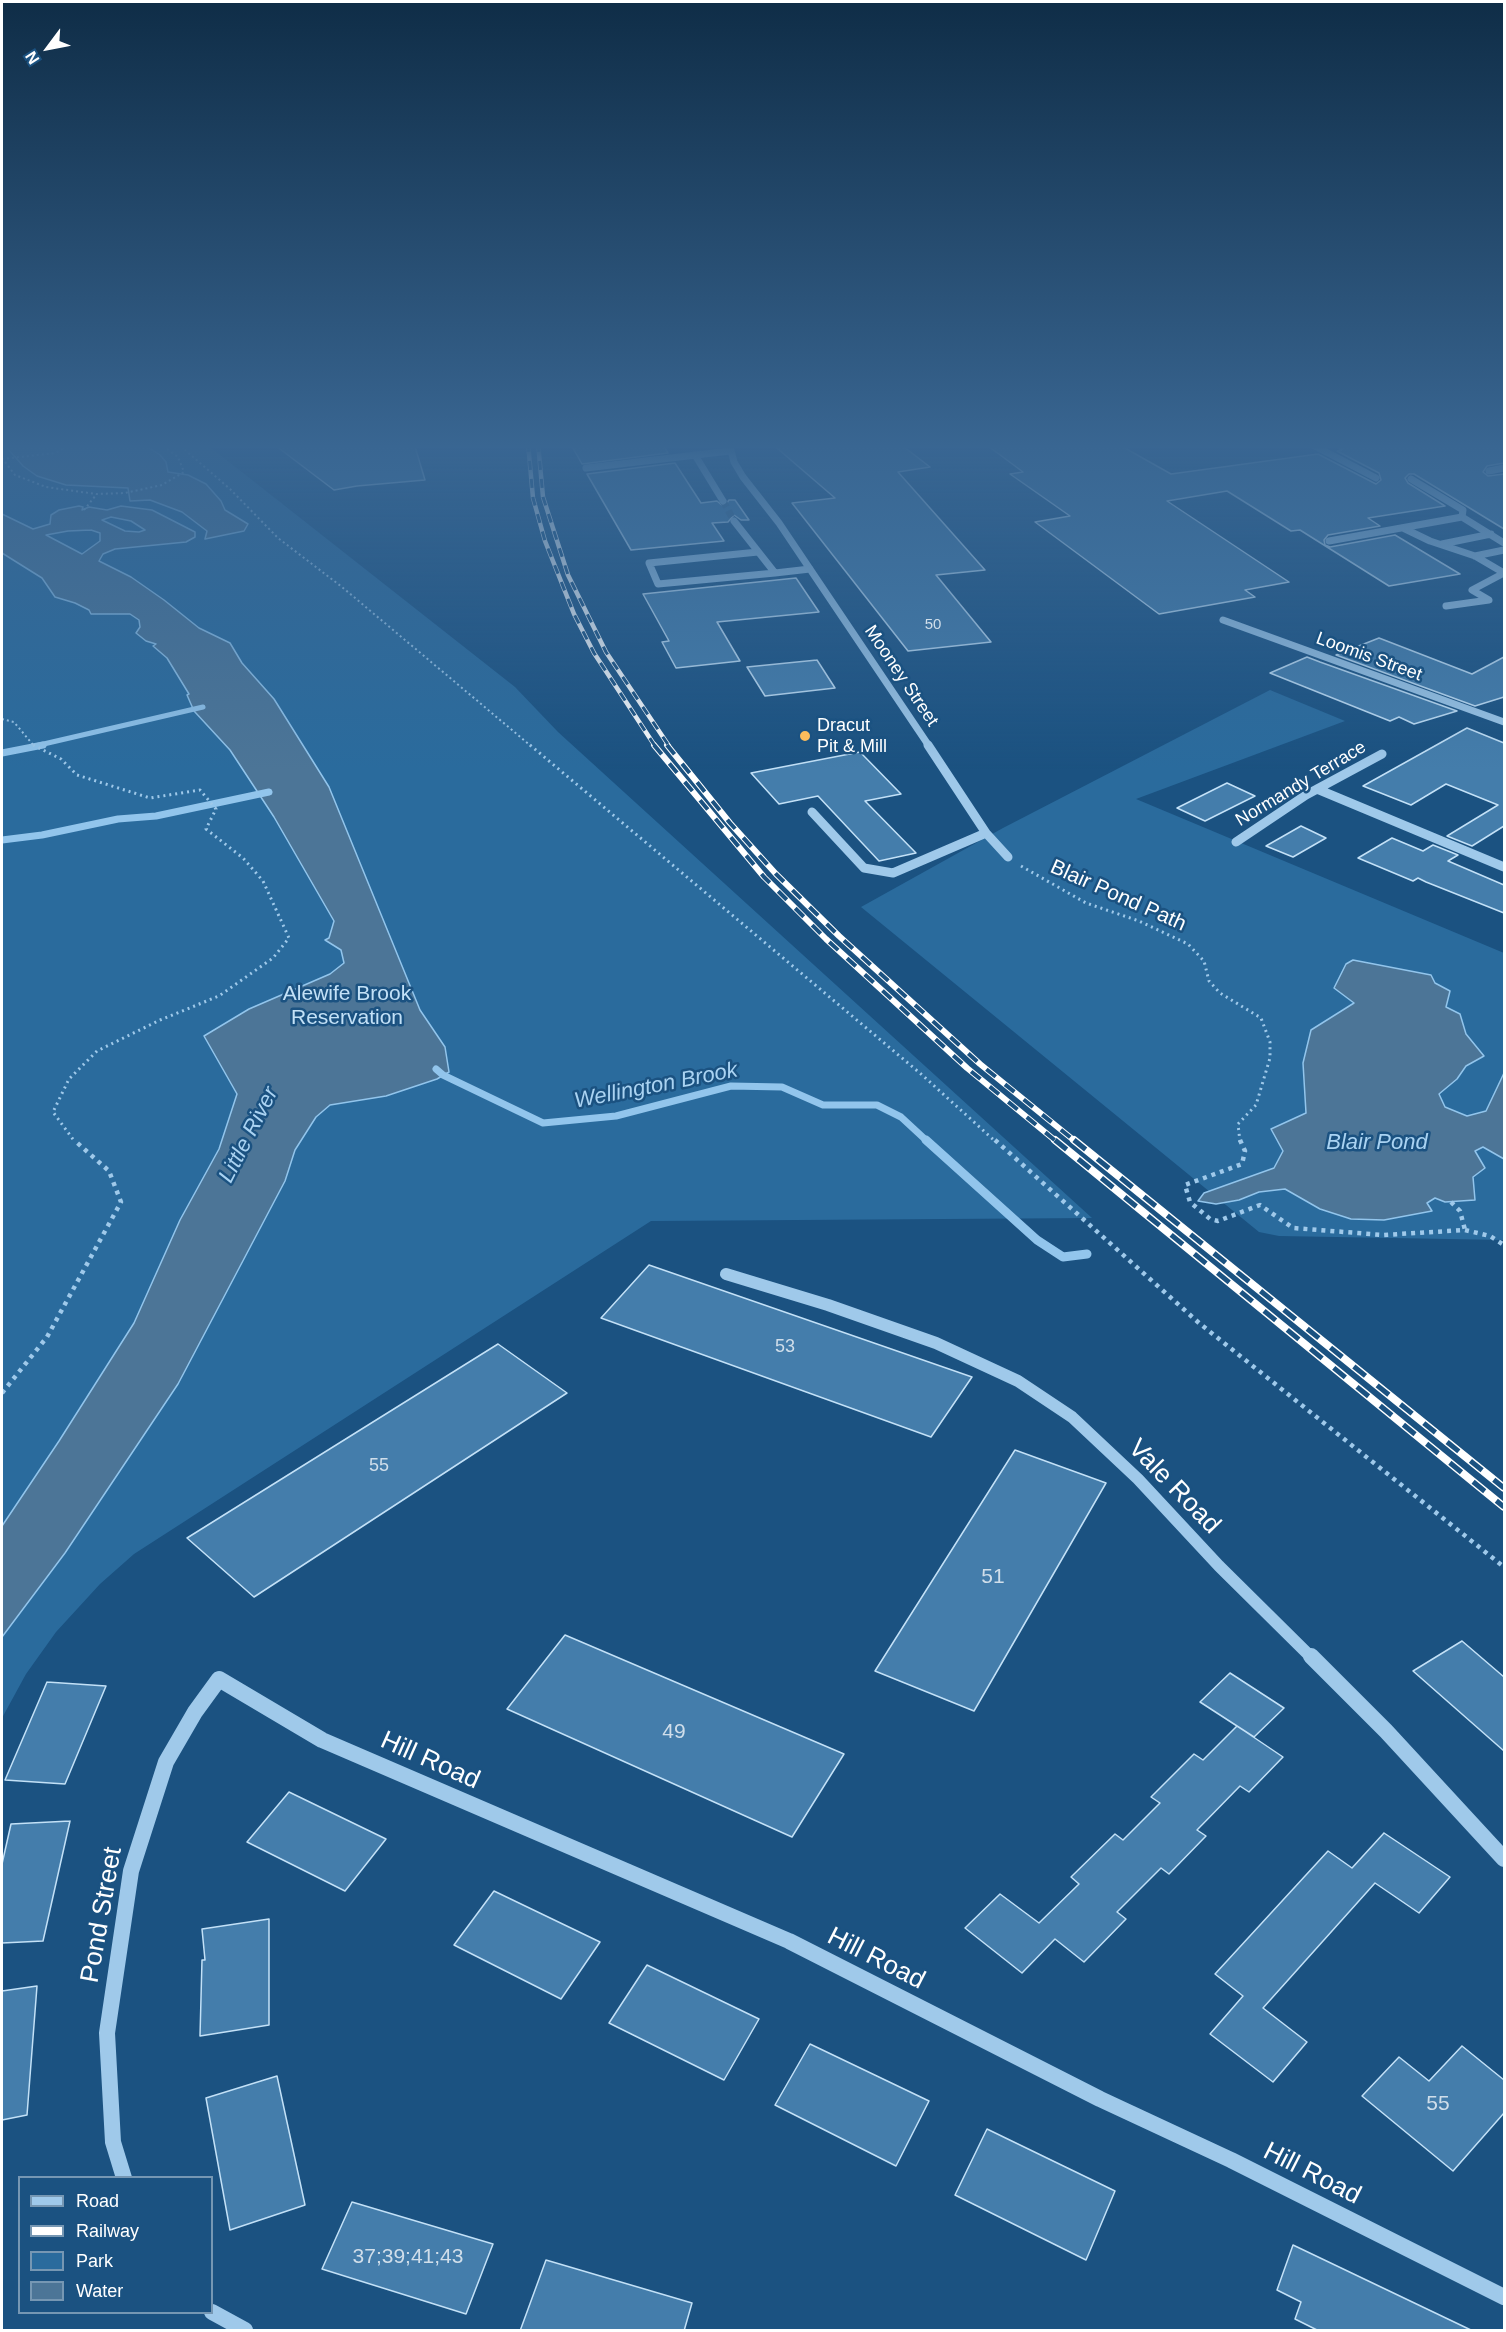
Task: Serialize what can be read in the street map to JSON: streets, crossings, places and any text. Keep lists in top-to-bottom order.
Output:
{
  "streets": {
    "street": [
      "Loomis Street",
      "Mooney Street",
      "Normandy Terrace",
      "Vale Road",
      "Hill Road",
      "Pond Street"
    ],
    "path": ["Blair Pond Path"]
  },
  "crossings": [
    ["Mooney Street", "Blair Pond Path"],
    ["Hill Road", "Pond Street"]
  ],
  "water": ["Wellington Brook", "Little River", "Blair Pond"],
  "parks": ["Alewife Brook Reservation"],
  "places": ["Dracut Pit & Mill"],
  "house_numbers": [
    "50",
    "53",
    "55",
    "51",
    "49",
    "55",
    "37;39;41;43"
  ],
  "legend": [
    "Road",
    "Railway",
    "Park",
    "Water"
  ],
  "north": "bottom left"
}
